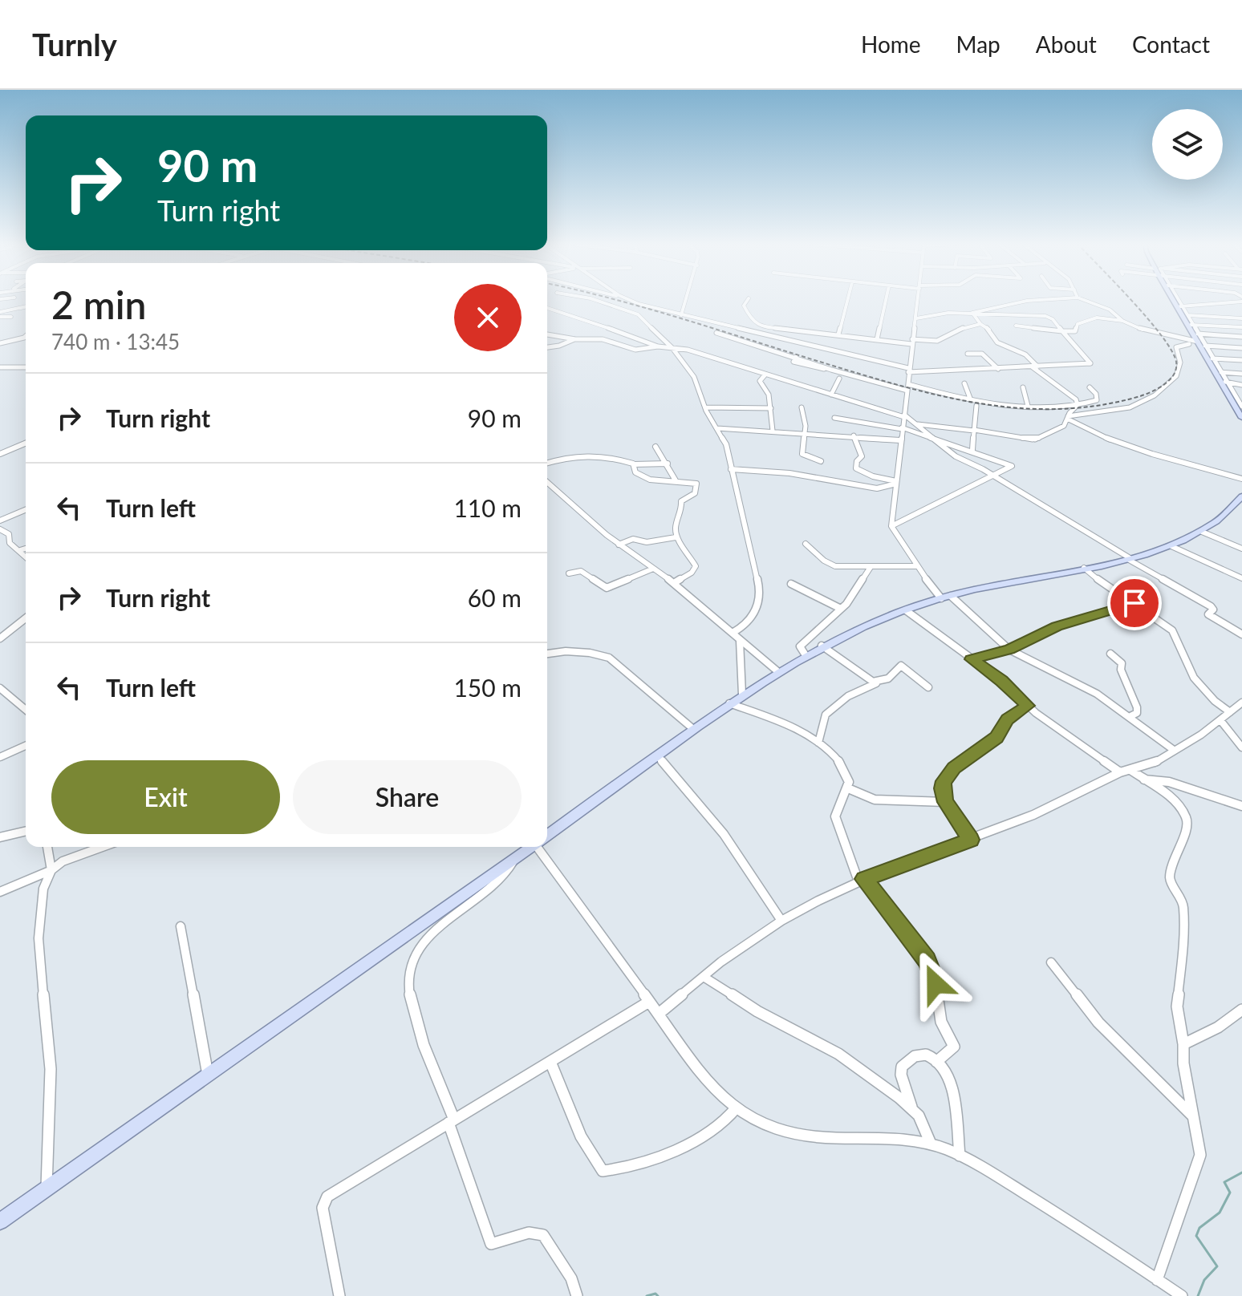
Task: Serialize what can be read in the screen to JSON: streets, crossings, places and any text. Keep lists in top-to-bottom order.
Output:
{
  "page": {
    "header": "Turnly",
    "nav": [
      "Home",
      "Map",
      "About",
      "Contact"
    ],
    "turn": ["90 m", "Turn right"],
    "heading": ["2 min", "740 m · 13:45"],
    "list": [
      {
        "name": "Turn right",
        "value": "90 m"
      },
      {
        "name": "Turn left",
        "value": "110 m"
      },
      {
        "name": "Turn right",
        "value": "60 m"
      },
      {
        "name": "Turn left",
        "value": "150 m"
      }
    ],
    "buttons": ["Exit", "Share"]
  }
}
